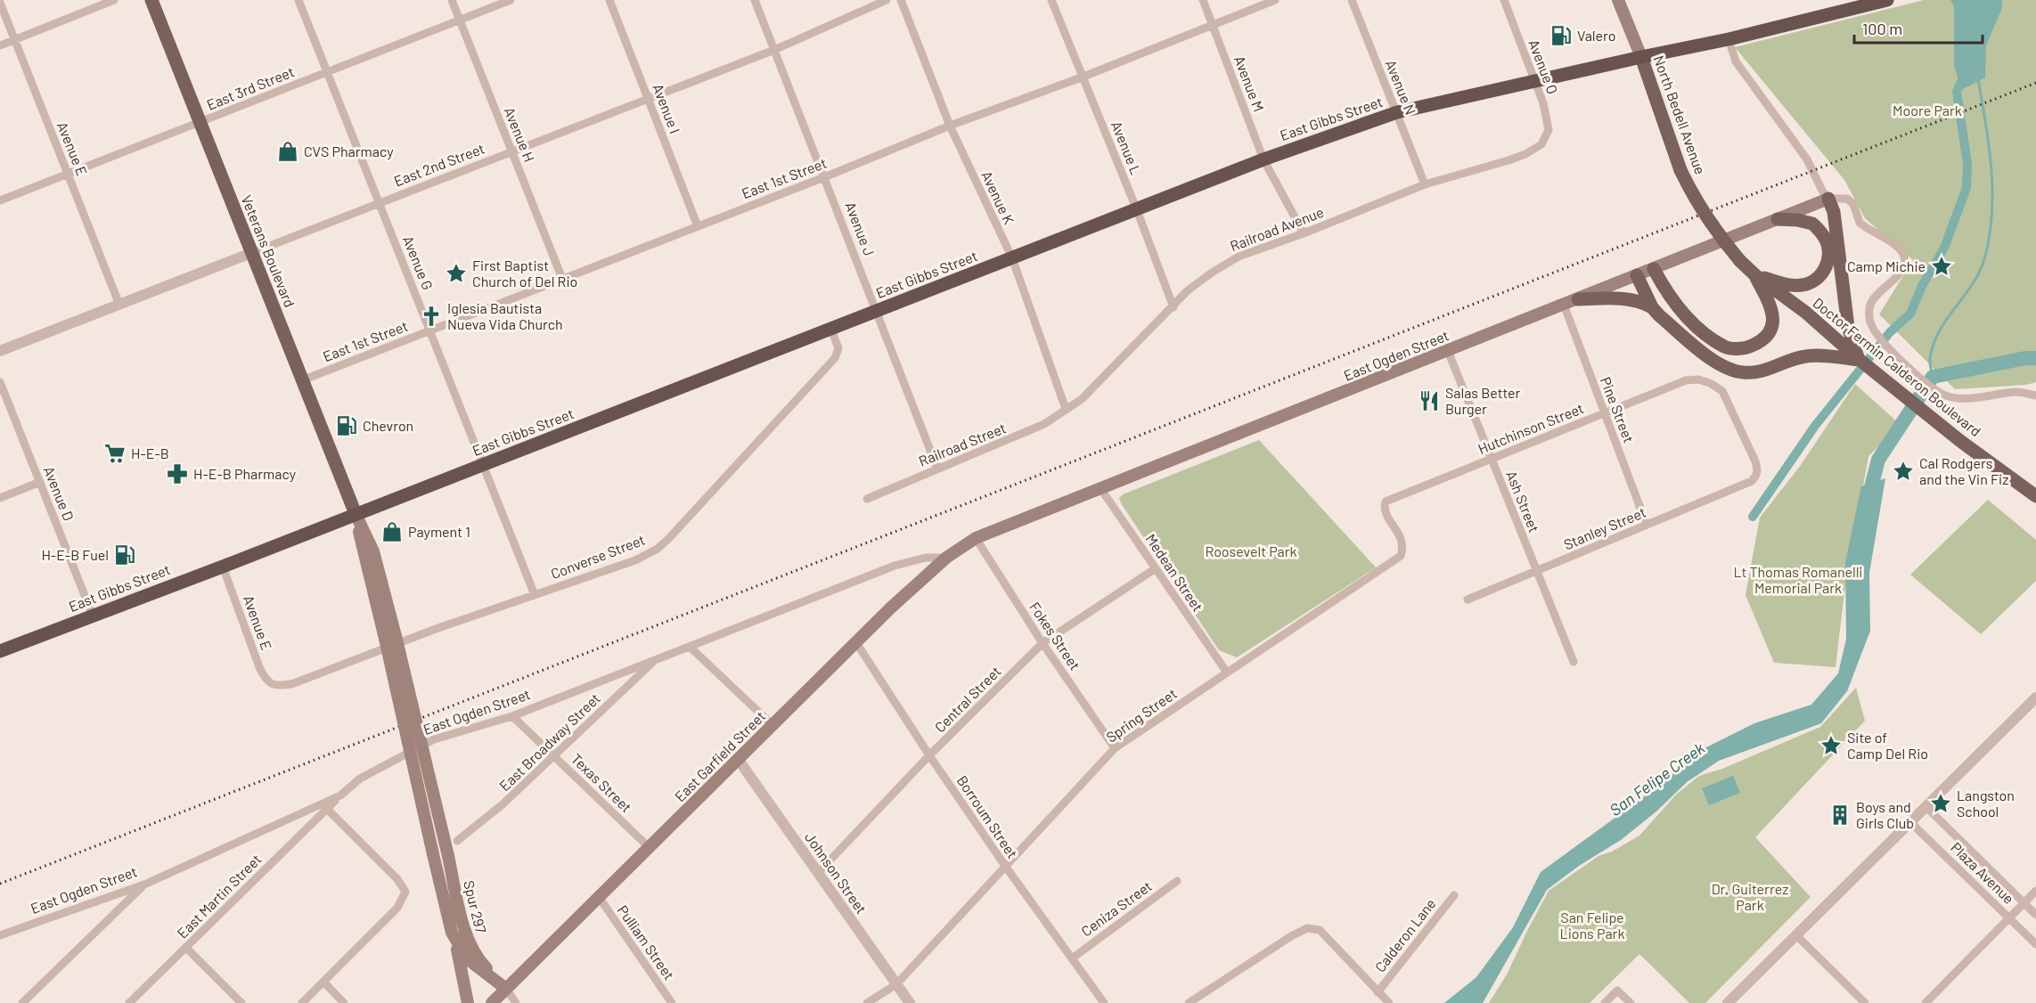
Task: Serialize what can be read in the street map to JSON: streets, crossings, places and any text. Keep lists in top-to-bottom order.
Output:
{
  "streets": {
    "highway": ["East Gibbs Street"],
    "main road": [
      "North Bedell Avenue",
      "Veterans Boulevard",
      "East Ogden Street",
      "Doctor Fermin Calderon Boulevard",
      "East Garfield Street",
      "Spur 297"
    ],
    "street": [
      "Avenue O",
      "Avenue M",
      "Avenue N",
      "East 3rd Street",
      "Avenue I",
      "Avenue H",
      "Avenue L",
      "Avenue E",
      "East 2nd Street",
      "East 1st Street",
      "Avenue K",
      "Avenue J",
      "Railroad Avenue",
      "Avenue G",
      "Pine Street",
      "Hutchinson Street",
      "Railroad Street",
      "Avenue D",
      "Ash Street",
      "Stanley Street",
      "Converse Street",
      "Medean Street",
      "Fokes Street",
      "Central Street",
      "Spring Street",
      "East Broadway Street",
      "Texas Street",
      "Borroum Street",
      "Johnson Street",
      "Plaza Avenue",
      "East Martin Street",
      "Ceniza Street",
      "Calderon Lane",
      "Pulliam Street"
    ]
  },
  "crossings": [
    ["Avenue O", "East Gibbs Street"],
    ["Avenue O", "Railroad Avenue"],
    ["Avenue M", "East Gibbs Street"],
    ["Avenue M", "East 1st Street"],
    ["Avenue M", "Railroad Avenue"],
    ["Avenue N", "East Gibbs Street"],
    ["Avenue N", "Railroad Avenue"],
    ["East 3rd Street", "Avenue H"],
    ["East 3rd Street", "Avenue E"],
    ["East 3rd Street", "Veterans Boulevard"],
    ["East 3rd Street", "Avenue G"],
    ["Avenue I", "East 2nd Street"],
    ["Avenue I", "East 1st Street"],
    ["North Bedell Avenue", "East Gibbs Street"],
    ["North Bedell Avenue", "Doctor Fermin Calderon Boulevard"],
    ["East Gibbs Street", "Avenue L"],
    ["East Gibbs Street", "Avenue E"],
    ["East Gibbs Street", "Avenue K"],
    ["East Gibbs Street", "Avenue J"],
    ["East Gibbs Street", "Veterans Boulevard"],
    ["East Gibbs Street", "Avenue G"],
    ["East Gibbs Street", "Avenue D"],
    ["East Gibbs Street", "Converse Street"],
    ["East Gibbs Street", "Spur 297"],
    ["Avenue H", "East 2nd Street"],
    ["Avenue H", "East 1st Street"],
    ["Avenue L", "East 1st Street"],
    ["Avenue L", "Railroad Avenue"],
    ["Avenue E", "East 2nd Street"],
    ["Avenue E", "Converse Street"],
    ["East 2nd Street", "Avenue J"],
    ["East 2nd Street", "Veterans Boulevard"],
    ["East 2nd Street", "Avenue G"],
    ["East 1st Street", "Avenue K"],
    ["East 1st Street", "Avenue J"],
    ["East 1st Street", "Veterans Boulevard"],
    ["East 1st Street", "Avenue G"],
    ["Avenue K", "Railroad Avenue"],
    ["Avenue K", "Railroad Street"],
    ["Avenue J", "Railroad Street"],
    ["Railroad Avenue", "Railroad Street"],
    ["Veterans Boulevard", "Spur 297"],
    ["Avenue G", "Converse Street"],
    ["East Ogden Street", "Pine Street"],
    ["East Ogden Street", "Ash Street"],
    ["East Ogden Street", "Medean Street"],
    ["East Ogden Street", "Fokes Street"],
    ["East Ogden Street", "East Broadway Street"],
    ["East Ogden Street", "East Garfield Street"],
    ["East Ogden Street", "Texas Street"],
    ["East Ogden Street", "East Martin Street"],
    ["Pine Street", "Hutchinson Street"],
    ["Pine Street", "Stanley Street"],
    ["Hutchinson Street", "Ash Street"],
    ["Hutchinson Street", "Stanley Street"],
    ["Hutchinson Street", "Spring Street"],
    ["Ash Street", "Stanley Street"],
    ["Medean Street", "Central Street"],
    ["Medean Street", "Spring Street"],
    ["Fokes Street", "Central Street"],
    ["Fokes Street", "Spring Street"],
    ["Fokes Street", "East Garfield Street"],
    ["Central Street", "Borroum Street"],
    ["Central Street", "Johnson Street"],
    ["Spring Street", "Borroum Street"],
    ["Spring Street", "Johnson Street"],
    ["East Broadway Street", "Texas Street"],
    ["East Garfield Street", "Texas Street"],
    ["East Garfield Street", "Borroum Street"],
    ["East Garfield Street", "Johnson Street"],
    ["East Garfield Street", "Spur 297"],
    ["East Garfield Street", "Pulliam Street"],
    ["Borroum Street", "Ceniza Street"]
  ],
  "water": ["San Felipe Creek"],
  "parks": [
    "Moore Park",
    "Roosevelt Park",
    "Lt Thomas Romanelli Memorial Park",
    "Dr. Guiterrez Park",
    "San Felipe Lions Park"
  ],
  "places": {
    "fuel station": ["Valero", "Chevron", "H-E-B Fuel"],
    "shop": ["CVS Pharmacy", "Payment 1"],
    "place": [
      "Camp Michie",
      "First Baptist Church of Del Rio",
      "Cal Rodgers and the Vin Fiz",
      "Site of Camp Del Rio",
      "Langston School"
    ],
    "church": ["Iglesia Bautista Nueva Vida Church"],
    "restaurant": ["Salas Better Burger"],
    "supermarket": ["H-E-B"],
    "pharmacy": ["H-E-B Pharmacy"],
    "building": ["Boys and Girls Club"]
  },
  "scale_bar": "100 m"
}
